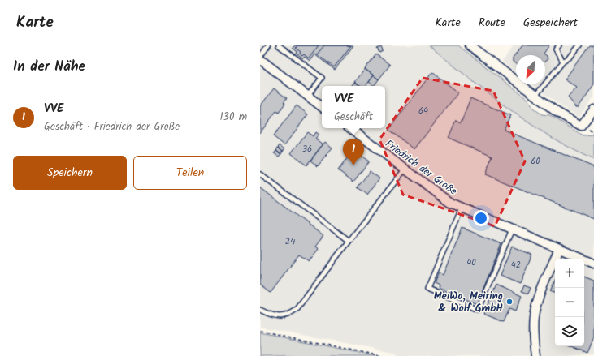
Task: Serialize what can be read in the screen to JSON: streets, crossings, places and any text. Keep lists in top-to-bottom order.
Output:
{
  "streets": {
    "street": ["Friedrich der Große"]
  },
  "places": ["MeiWo, Meiring & Wolf GmbH"],
  "house_numbers": [
    "64",
    "36",
    "60",
    "24",
    "40",
    "42"
  ],
  "north": "bottom left",
  "page": {
    "header": "Karte",
    "nav": ["Karte", "Route", "Gespeichert"],
    "heading": "In der Nähe",
    "popup": ["VVE", "Geschäft"],
    "list": [
      {
        "mark": "1",
        "name": "VVE",
        "note": "Geschäft · Friedrich der Große",
        "value": "130 m"
      }
    ],
    "pins": "1",
    "buttons": ["Speichern", "Teilen"],
    "map_buttons": ["+", "−"]
  }
}
